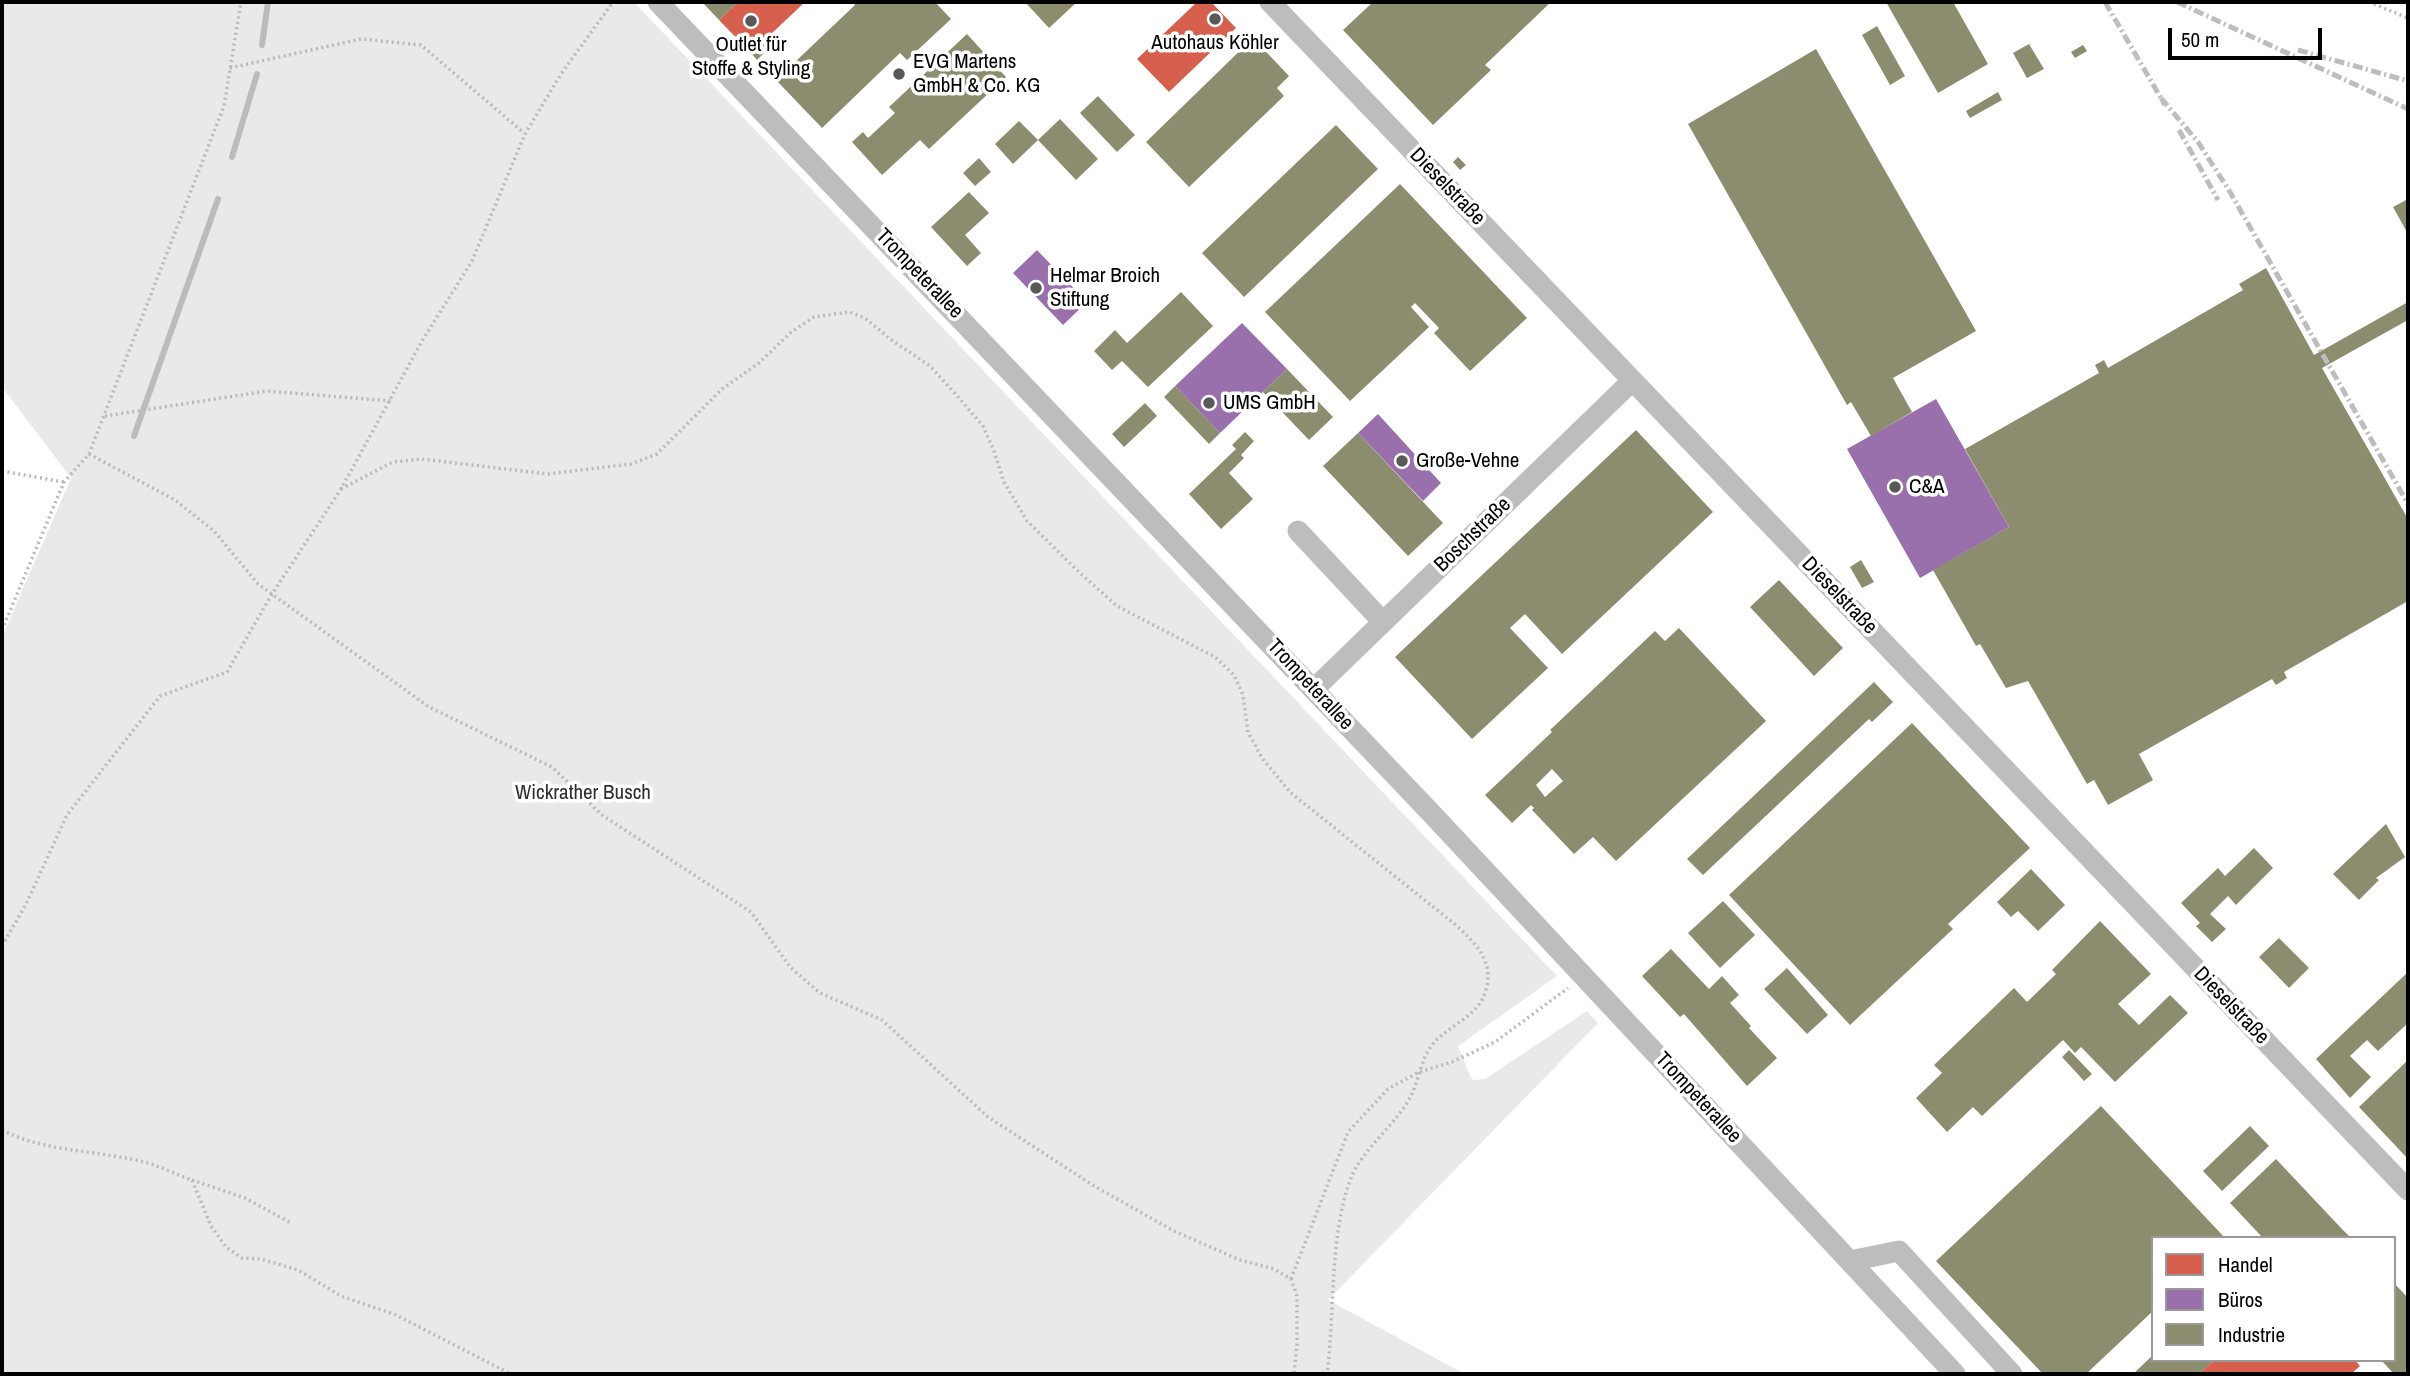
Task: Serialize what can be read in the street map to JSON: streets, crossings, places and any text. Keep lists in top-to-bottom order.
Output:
{
  "streets": {
    "street": ["Dieselstraße", "Trompeterallee", "Boschstraße"]
  },
  "crossings": [
    ["Dieselstraße", "Boschstraße"],
    ["Trompeterallee", "Boschstraße"]
  ],
  "parks": ["Wickrather Busch"],
  "places": [
    "Autohaus Köhler",
    "Outlet für Stoffe & Styling",
    "EVG Martens GmbH & Co. KG",
    "Helmar Broich Stiftung",
    "UMS GmbH",
    "Große-Vehne",
    "C&A"
  ],
  "legend": ["Handel", "Büros", "Industrie"],
  "scale_bar": "50 m"
}
